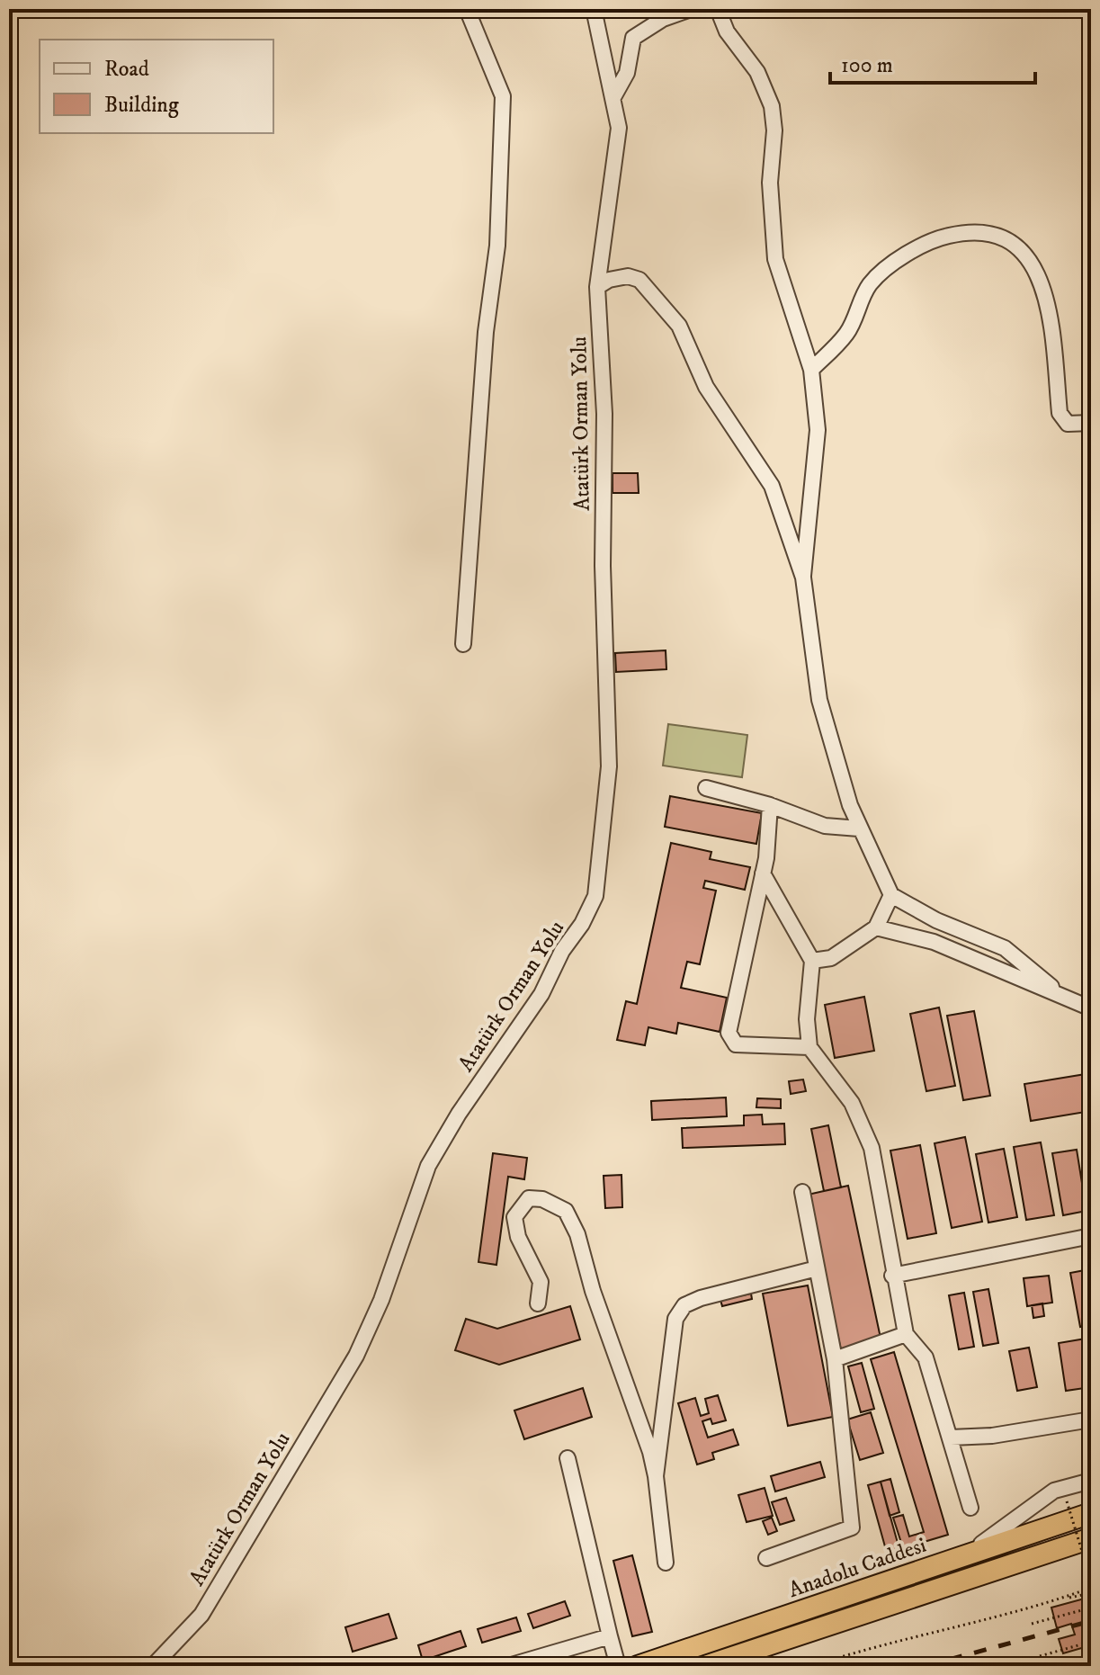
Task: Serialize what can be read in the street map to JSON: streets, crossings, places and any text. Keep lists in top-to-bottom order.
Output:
{
  "streets": {
    "highway": ["Anadolu Caddesi"],
    "street": ["Atatürk Orman Yolu"]
  },
  "legend": ["Road", "Building"],
  "scale_bar": "100 m"
}
